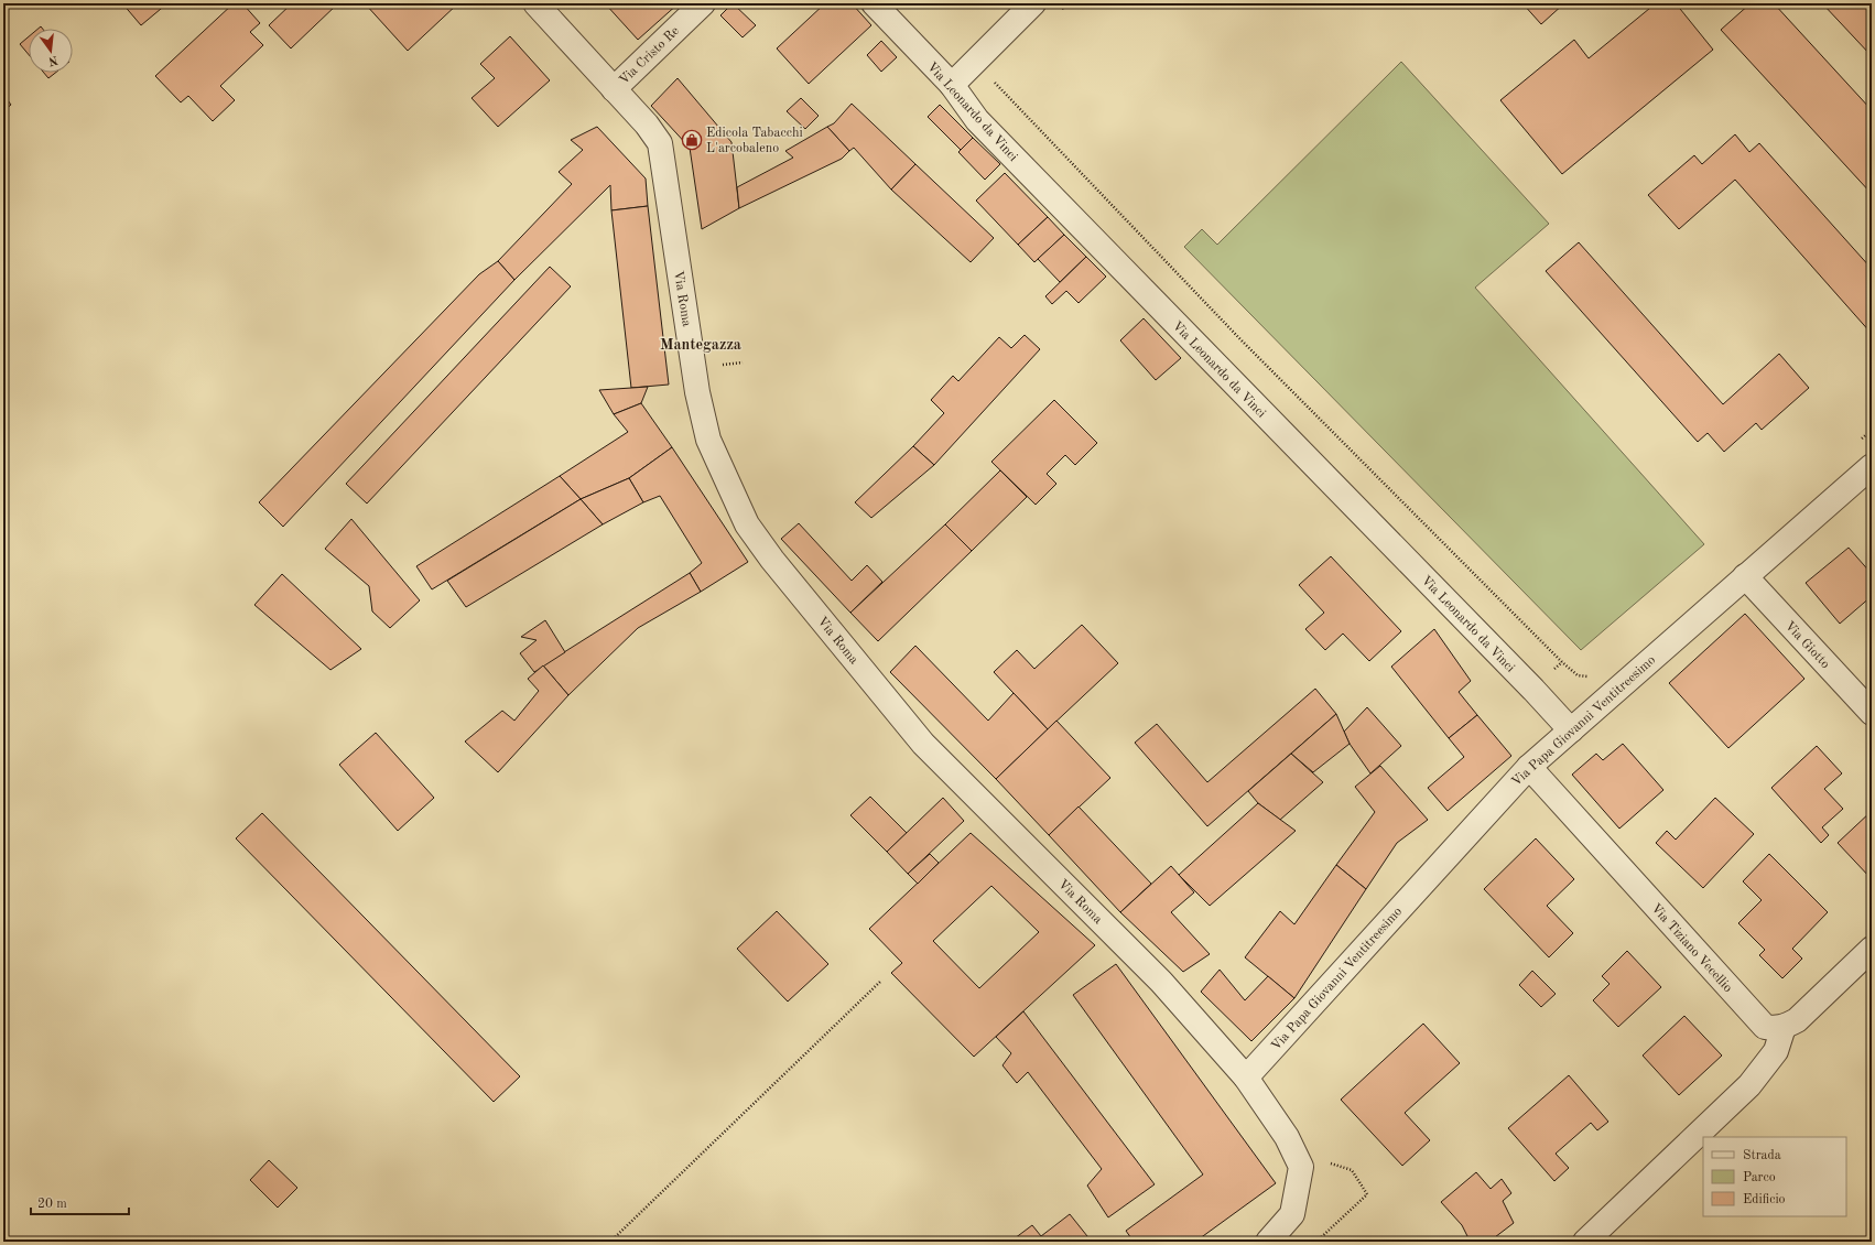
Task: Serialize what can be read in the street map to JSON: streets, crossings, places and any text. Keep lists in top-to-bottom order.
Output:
{
  "streets": {
    "street": [
      "Via Cristo Re",
      "Via Leonardo da Vinci",
      "Via Roma",
      "Via Giotto",
      "Via Papa Giovanni Ventitreesimo",
      "Via Tiziano Vecellio"
    ]
  },
  "crossings": [
    ["Via Cristo Re", "Via Roma"],
    ["Via Leonardo da Vinci", "Via Papa Giovanni Ventitreesimo"],
    ["Via Roma", "Via Papa Giovanni Ventitreesimo"],
    ["Via Giotto", "Via Papa Giovanni Ventitreesimo"],
    ["Via Papa Giovanni Ventitreesimo", "Via Tiziano Vecellio"]
  ],
  "districts": ["Mantegazza"],
  "places": {
    "shop": ["Edicola Tabacchi L'arcobaleno"]
  },
  "legend": ["Strada", "Parco", "Edificio"],
  "scale_bar": "20 m",
  "north": "bottom"
}
